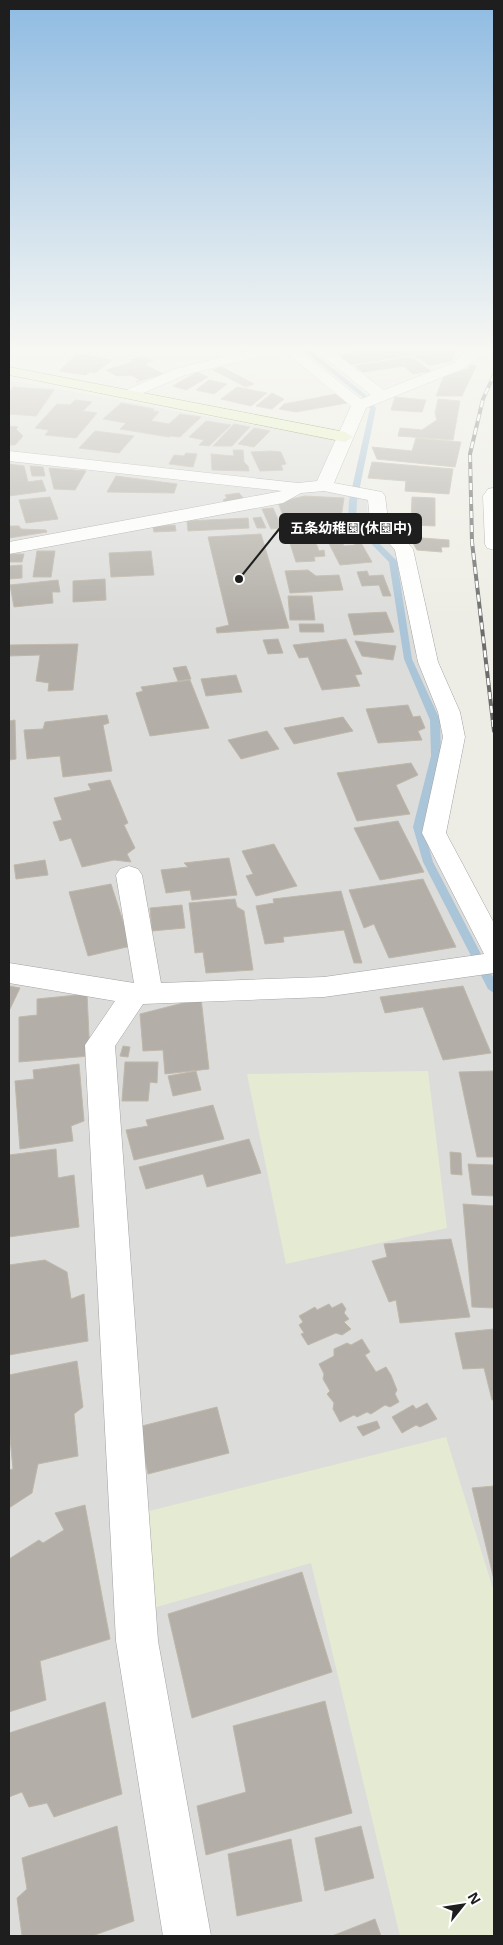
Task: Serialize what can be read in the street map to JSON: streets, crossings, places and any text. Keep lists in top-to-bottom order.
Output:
{
  "places": ["五条幼稚園(休園中)"],
  "north": "top right"
}
